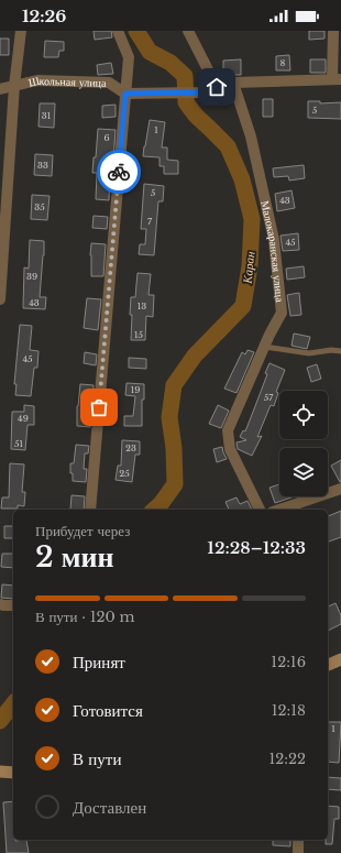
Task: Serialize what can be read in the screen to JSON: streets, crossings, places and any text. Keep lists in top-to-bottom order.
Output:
{
  "streets": {
    "street": ["Школьная улица", "Малокаранская улица"]
  },
  "water": ["Каран"],
  "house_numbers": [
    "8",
    "5",
    "31",
    "1",
    "6",
    "33",
    "5",
    "43",
    "35",
    "7",
    "45",
    "39",
    "43",
    "13",
    "15",
    "45",
    "19",
    "57",
    "49",
    "51",
    "23",
    "25",
    "1"
  ],
  "page": {
    "status": "12:26",
    "heading": ["2 мин", "Прибудет через", "12:28–12:33"],
    "bar": "В пути · 120 m",
    "list": [
      ["Принят", "12:16"],
      ["Готовится", "12:18"],
      ["В пути", "12:22"],
      "Доставлен"
    ]
  }
}
